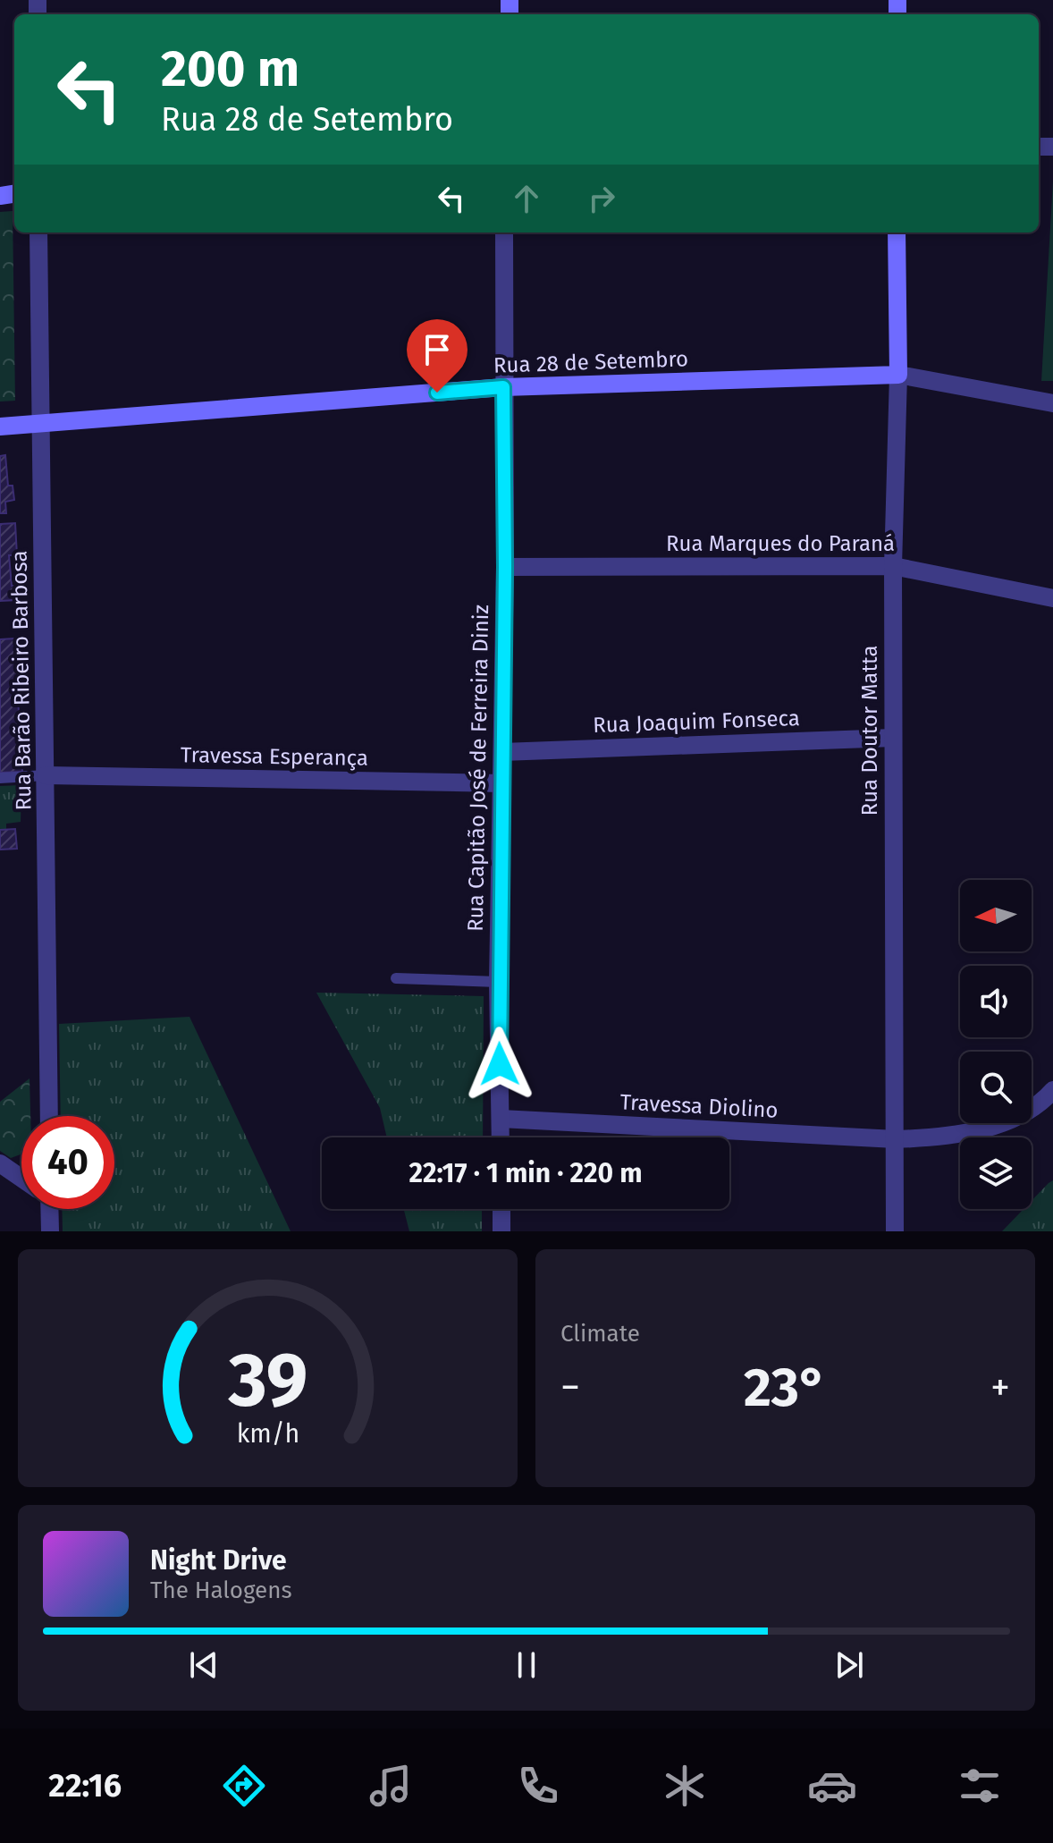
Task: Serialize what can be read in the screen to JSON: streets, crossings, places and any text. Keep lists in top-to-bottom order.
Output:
{
  "streets": {
    "main road": ["Rua 28 de Setembro", "Rua Doutor Matta"],
    "street": [
      "Rua Marques do Paraná",
      "Rua Barão Ribeiro Barbosa",
      "Rua Joaquim Fonseca",
      "Travessa Esperança",
      "Rua Capitão José de Ferreira Diniz",
      "Travessa Diolino"
    ]
  },
  "crossings": [
    ["Rua 28 de Setembro", "Rua Barão Ribeiro Barbosa"],
    ["Rua 28 de Setembro", "Rua Doutor Matta"],
    ["Rua 28 de Setembro", "Rua Capitão José de Ferreira Diniz"],
    ["Rua Marques do Paraná", "Rua Doutor Matta"],
    ["Rua Marques do Paraná", "Rua Capitão José de Ferreira Diniz"],
    ["Rua Barão Ribeiro Barbosa", "Travessa Esperança"],
    ["Rua Joaquim Fonseca", "Rua Doutor Matta"],
    ["Rua Joaquim Fonseca", "Rua Capitão José de Ferreira Diniz"],
    ["Rua Doutor Matta", "Travessa Diolino"],
    ["Travessa Esperança", "Rua Capitão José de Ferreira Diniz"],
    ["Rua Capitão José de Ferreira Diniz", "Travessa Diolino"]
  ],
  "north": "left",
  "page": {
    "turn": ["200 m", "Rua 28 de Setembro"],
    "limit": "40",
    "trip": "22:17 · 1 min · 220 m",
    "tile": "Climate",
    "heat": ["−", "23°", "+"],
    "song": ["Night Drive", "The Halogens"],
    "tabs": "22:16",
    "gauge": ["39", "km/h"]
  }
}
